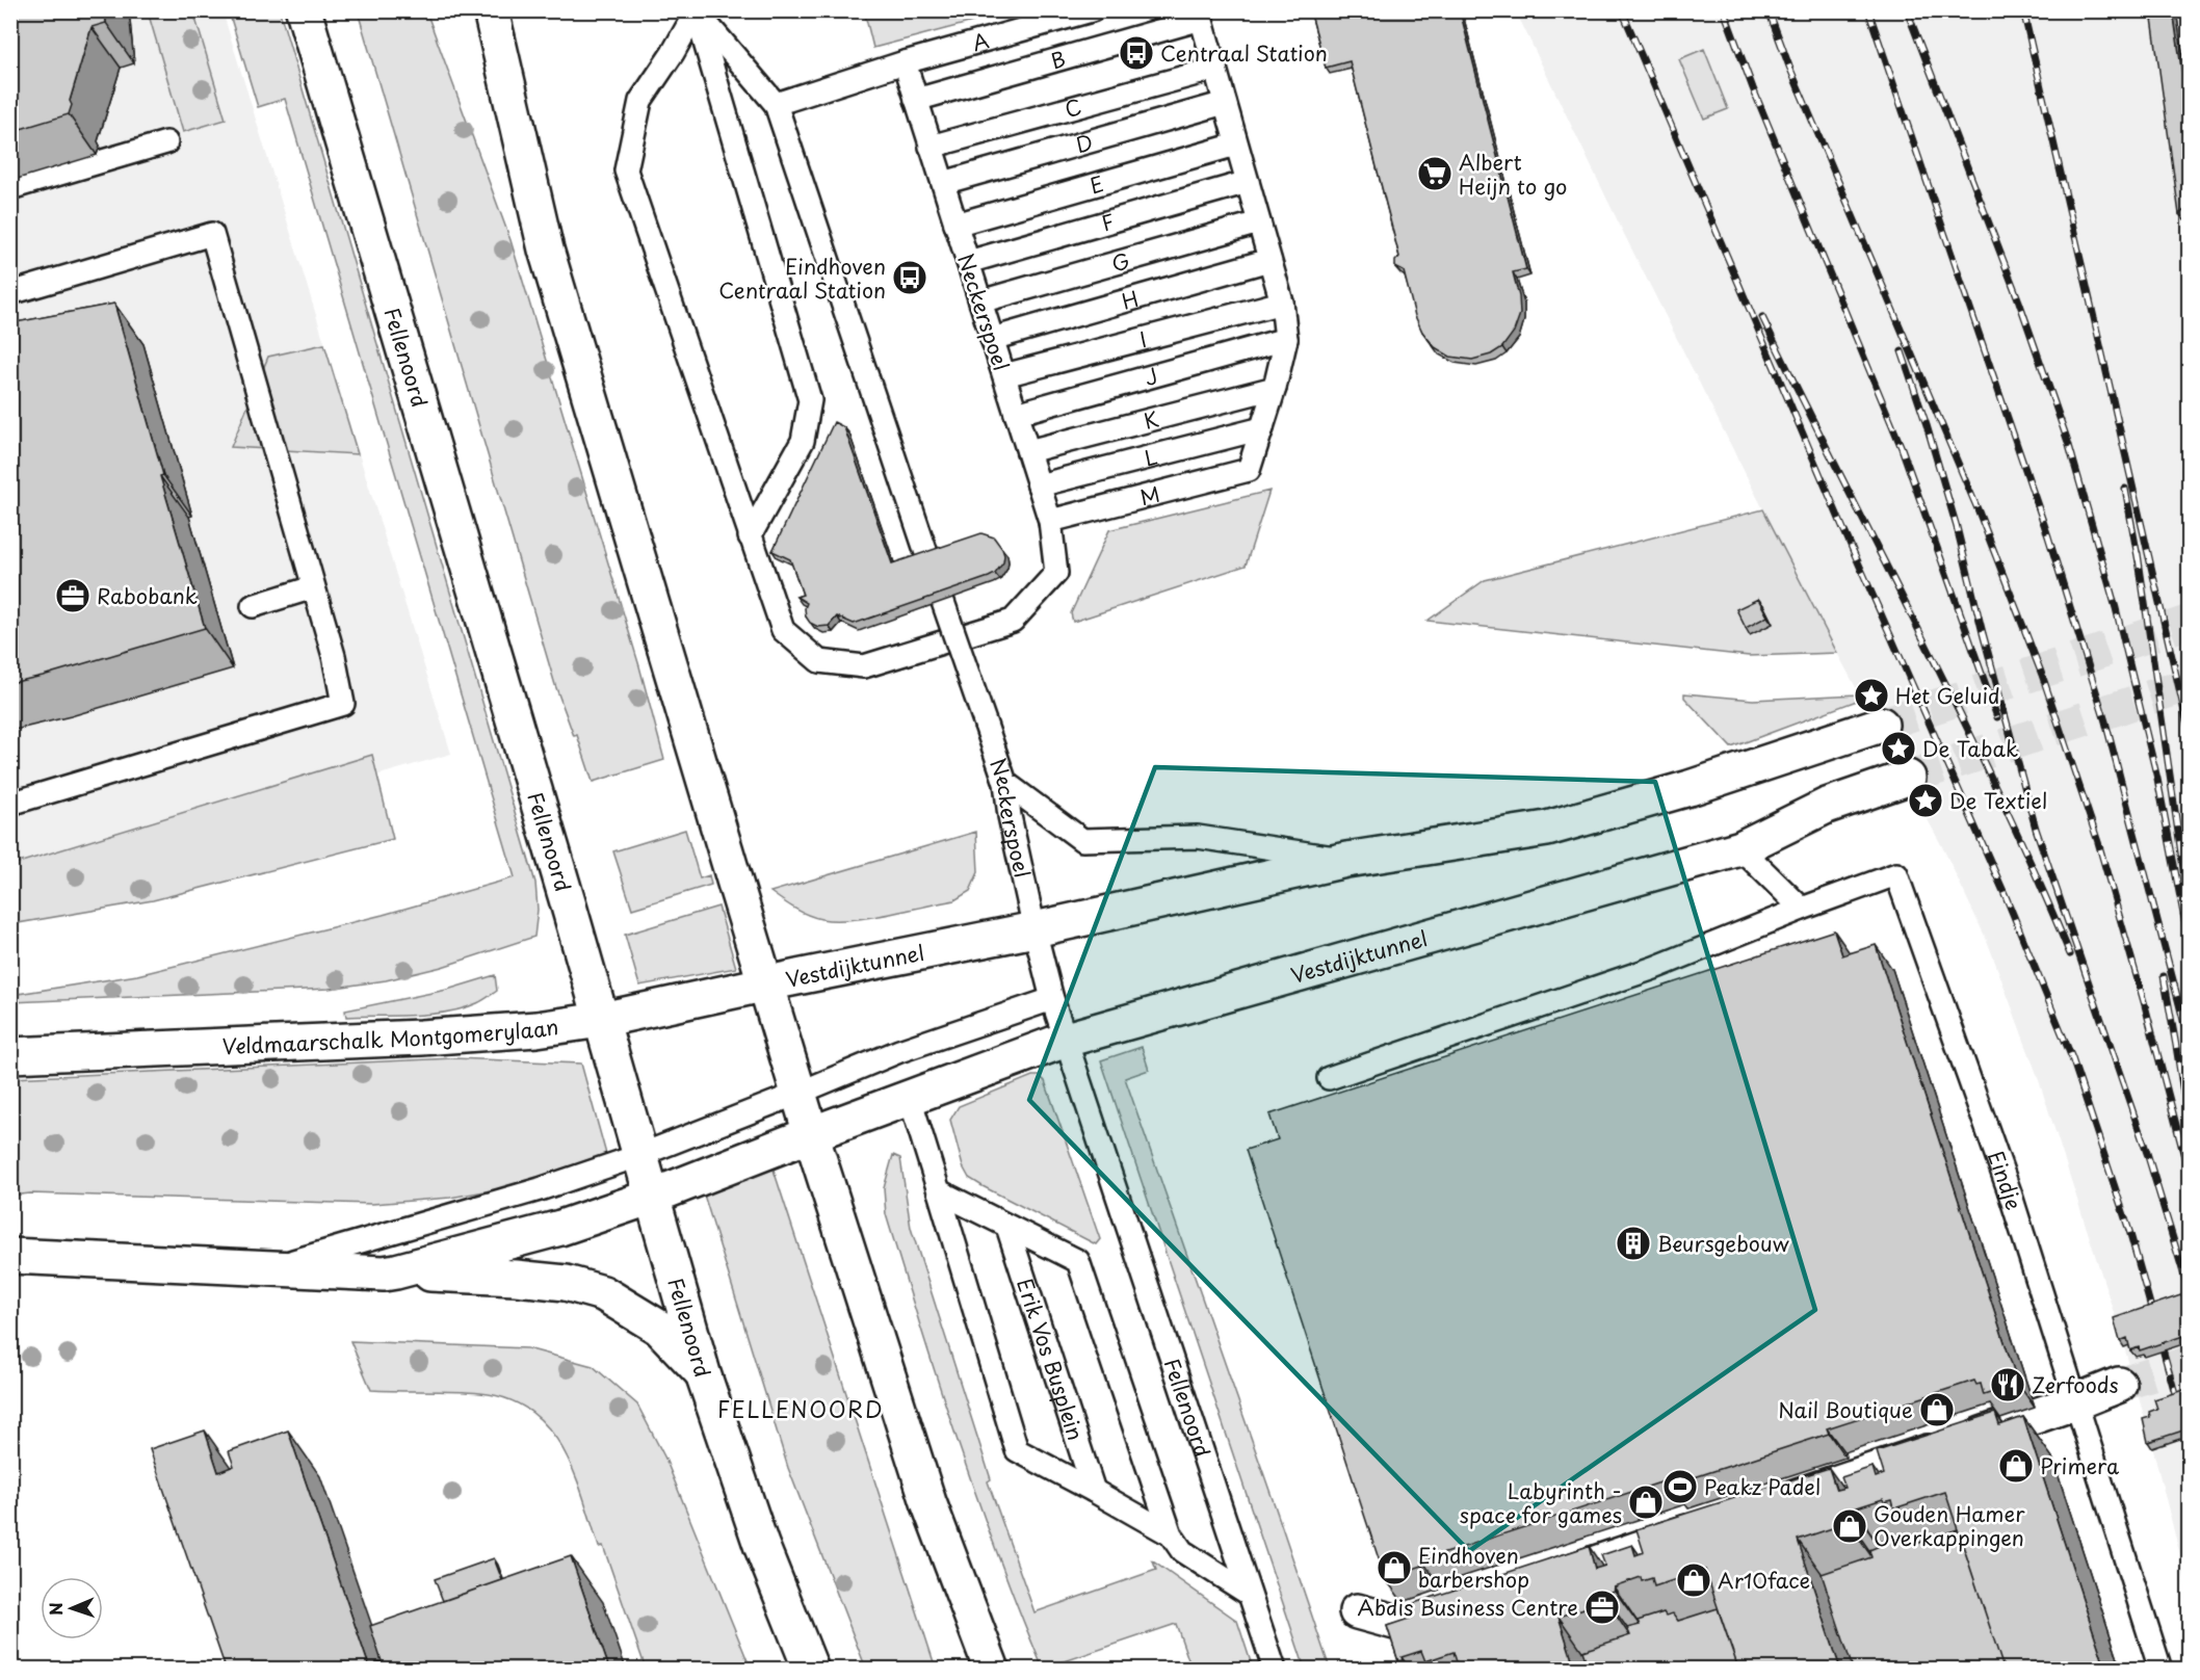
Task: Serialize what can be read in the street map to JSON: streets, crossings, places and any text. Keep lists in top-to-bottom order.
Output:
{
  "streets": {
    "main road": ["Fellenoord", "Vestdijktunnel", "Veldmaarschalk Montgomerylaan"],
    "lane": [
      "A",
      "B",
      "C",
      "D",
      "E",
      "F",
      "G",
      "H",
      "Neckerspoel",
      "I",
      "J",
      "K",
      "L",
      "M",
      "Eindje",
      "Erik Vos Busplein"
    ]
  },
  "crossings": [
    ["A", "Neckerspoel"],
    ["B", "Neckerspoel"],
    ["C", "Neckerspoel"],
    ["D", "Neckerspoel"],
    ["E", "Neckerspoel"],
    ["F", "Neckerspoel"],
    ["G", "Neckerspoel"],
    ["H", "Neckerspoel"],
    ["Neckerspoel", "I"],
    ["Neckerspoel", "Fellenoord"],
    ["Neckerspoel", "J"],
    ["Neckerspoel", "K"],
    ["Neckerspoel", "L"],
    ["Neckerspoel", "M"],
    ["Neckerspoel", "Vestdijktunnel"],
    ["Fellenoord", "Vestdijktunnel"],
    ["Fellenoord", "Veldmaarschalk Montgomerylaan"],
    ["L", "M"],
    ["Vestdijktunnel", "Veldmaarschalk Montgomerylaan"]
  ],
  "districts": ["FELLENOORD"],
  "places": {
    "bus stop": ["Centraal Station", "Eindhoven Centraal Station"],
    "supermarket": ["Albert Heijn to go"],
    "office": ["Rabobank", "Abdis Business Centre"],
    "place": ["Het Geluid", "De Tabak", "De Textiel"],
    "building": ["Beursgebouw"],
    "restaurant": ["Zerfoods"],
    "shop": [
      "Nail Boutique",
      "Primera",
      "Labyrinth - space for games",
      "Gouden Hamer Overkappingen",
      "Eindhoven barbershop",
      "Ar10face"
    ],
    "sports": ["Peakz Padel"]
  },
  "north": "left"
}
